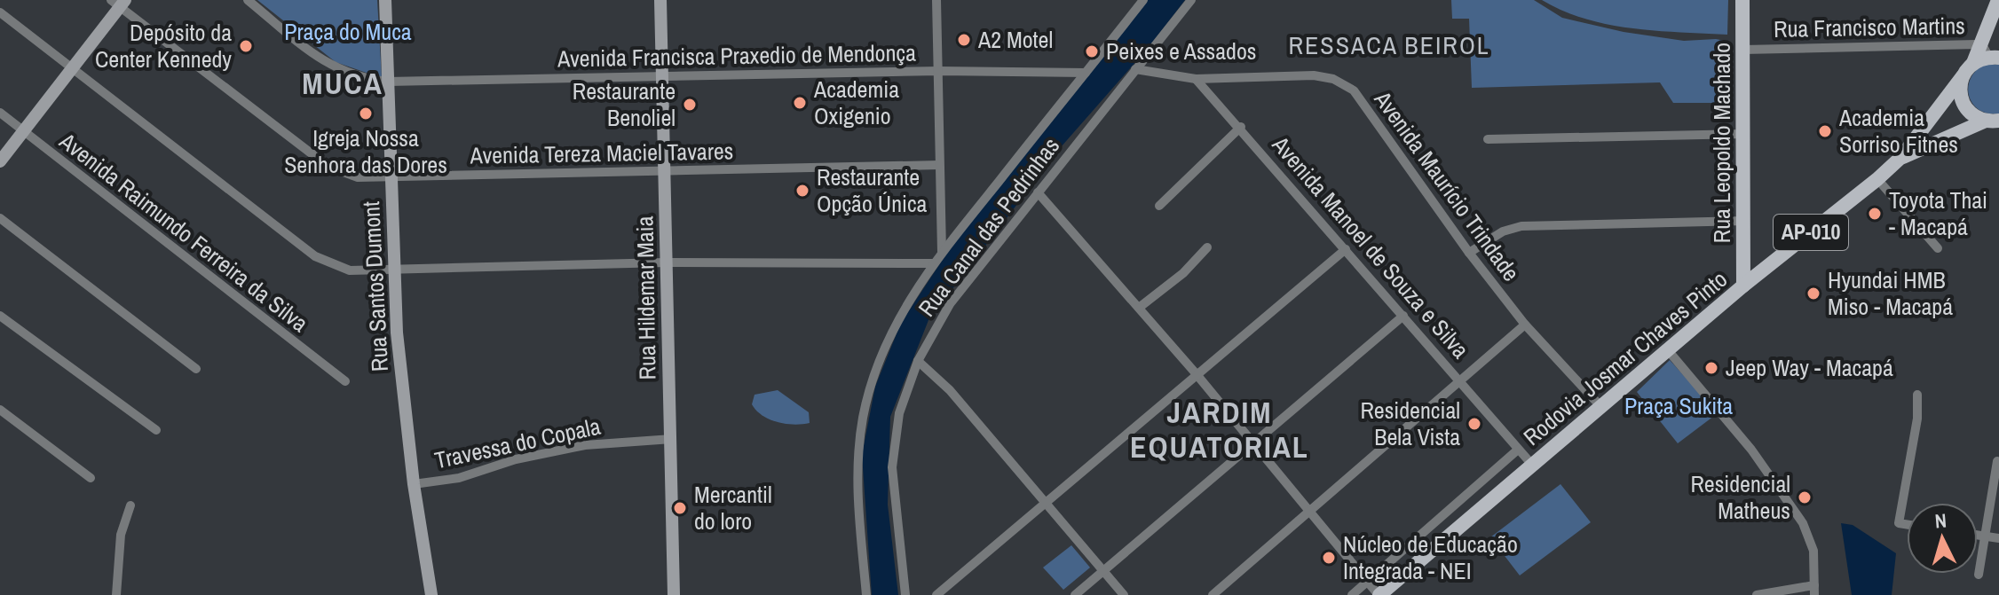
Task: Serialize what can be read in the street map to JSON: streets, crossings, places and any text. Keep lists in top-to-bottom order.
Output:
{
  "streets": {
    "main road": [
      "Rua Leopoldo Machado",
      "AP-010",
      "Rua Santos Dumont",
      "Rua Hildemar Maia",
      "Rodovia Josmar Chaves Pinto"
    ],
    "street": [
      "Rua Francisco Martins",
      "Avenida Francisca Praxedio de Mendonça",
      "Avenida Tereza Maciel Tavares",
      "Avenida Maurício Trindade",
      "Rua Canal das Pedrinhas",
      "Avenida Raimundo Ferreira da Silva",
      "Avenida Manoel de Souza e Silva",
      "Travessa do Copala"
    ]
  },
  "crossings": [
    ["Rua Francisco Martins", "Rua Leopoldo Machado"],
    ["Rua Francisco Martins", "AP-010"],
    ["Avenida Francisca Praxedio de Mendonça", "Rua Canal das Pedrinhas"],
    ["Avenida Francisca Praxedio de Mendonça", "Rua Santos Dumont"],
    ["Avenida Francisca Praxedio de Mendonça", "Rua Hildemar Maia"],
    ["Rua Leopoldo Machado", "Rodovia Josmar Chaves Pinto"],
    ["Avenida Tereza Maciel Tavares", "Rua Santos Dumont"],
    ["Avenida Tereza Maciel Tavares", "Rua Hildemar Maia"],
    ["Avenida Maurício Trindade", "Rua Canal das Pedrinhas"],
    ["Avenida Maurício Trindade", "Avenida Manoel de Souza e Silva"],
    ["Avenida Maurício Trindade", "Rodovia Josmar Chaves Pinto"],
    ["AP-010", "Rodovia Josmar Chaves Pinto"],
    ["Avenida Manoel de Souza e Silva", "Rodovia Josmar Chaves Pinto"],
    ["Rua Santos Dumont", "Travessa do Copala"],
    ["Rua Hildemar Maia", "Travessa do Copala"]
  ],
  "districts": ["RESSACA BEIROL", "MUCA", "JARDIM EQUATORIAL"],
  "parks": ["Praça do Muca", "Praça Sukita"],
  "places": [
    "A2 Motel",
    "Depósito da Center Kennedy",
    "Peixes e Assados",
    "Academia Oxigenio",
    "Restaurante Benoliel",
    "Igreja Nossa Senhora das Dores",
    "Academia Sorriso Fitnes",
    "Restaurante Opção Única",
    "Toyota Thai - Macapá",
    "Hyundai HMB Miso - Macapá",
    "Jeep Way - Macapá",
    "Residencial Bela Vista",
    "Residencial Matheus",
    "Mercantil do loro",
    "Núcleo de Educação Integrada - NEI"
  ],
  "north": "top"
}
